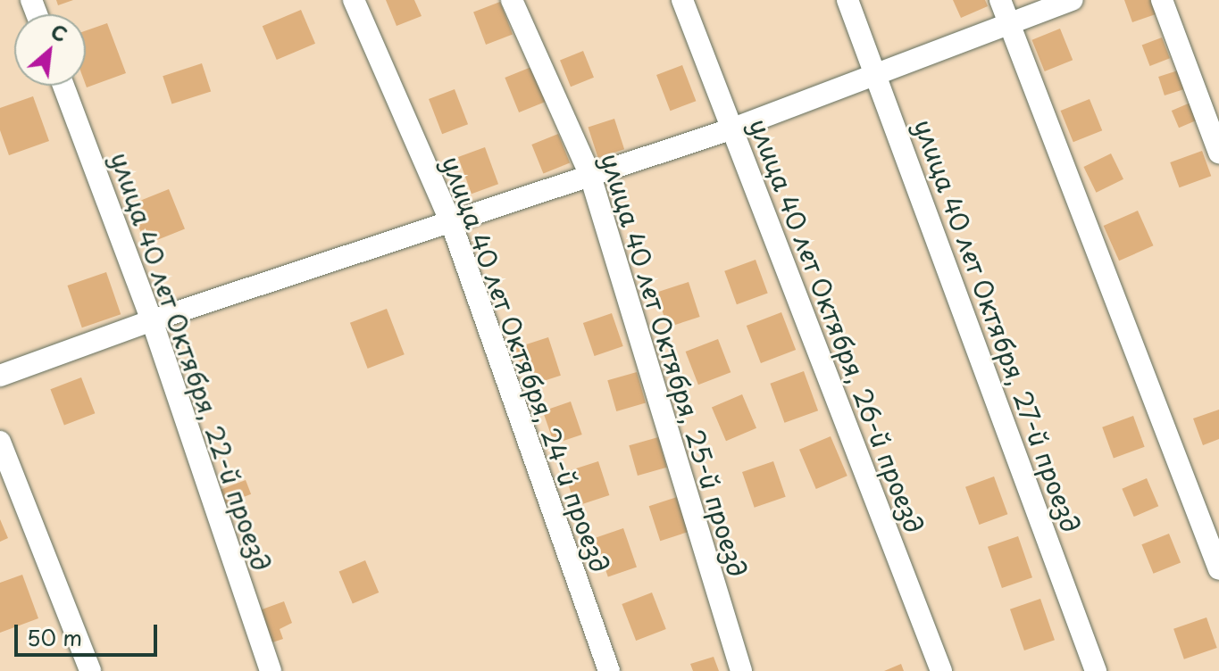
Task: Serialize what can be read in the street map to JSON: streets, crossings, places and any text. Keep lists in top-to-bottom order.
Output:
{
  "streets": {
    "street": [
      "улица 40 лет Октября, 26-й проезд",
      "улица 40 лет Октября, 27-й проезд",
      "улица 40 лет Октября, 22-й проезд",
      "улица 40 лет Октября, 24-й проезд",
      "улица 40 лет Октября, 25-й проезд"
    ]
  },
  "scale_bar": "50 m",
  "north": "top right"
}
